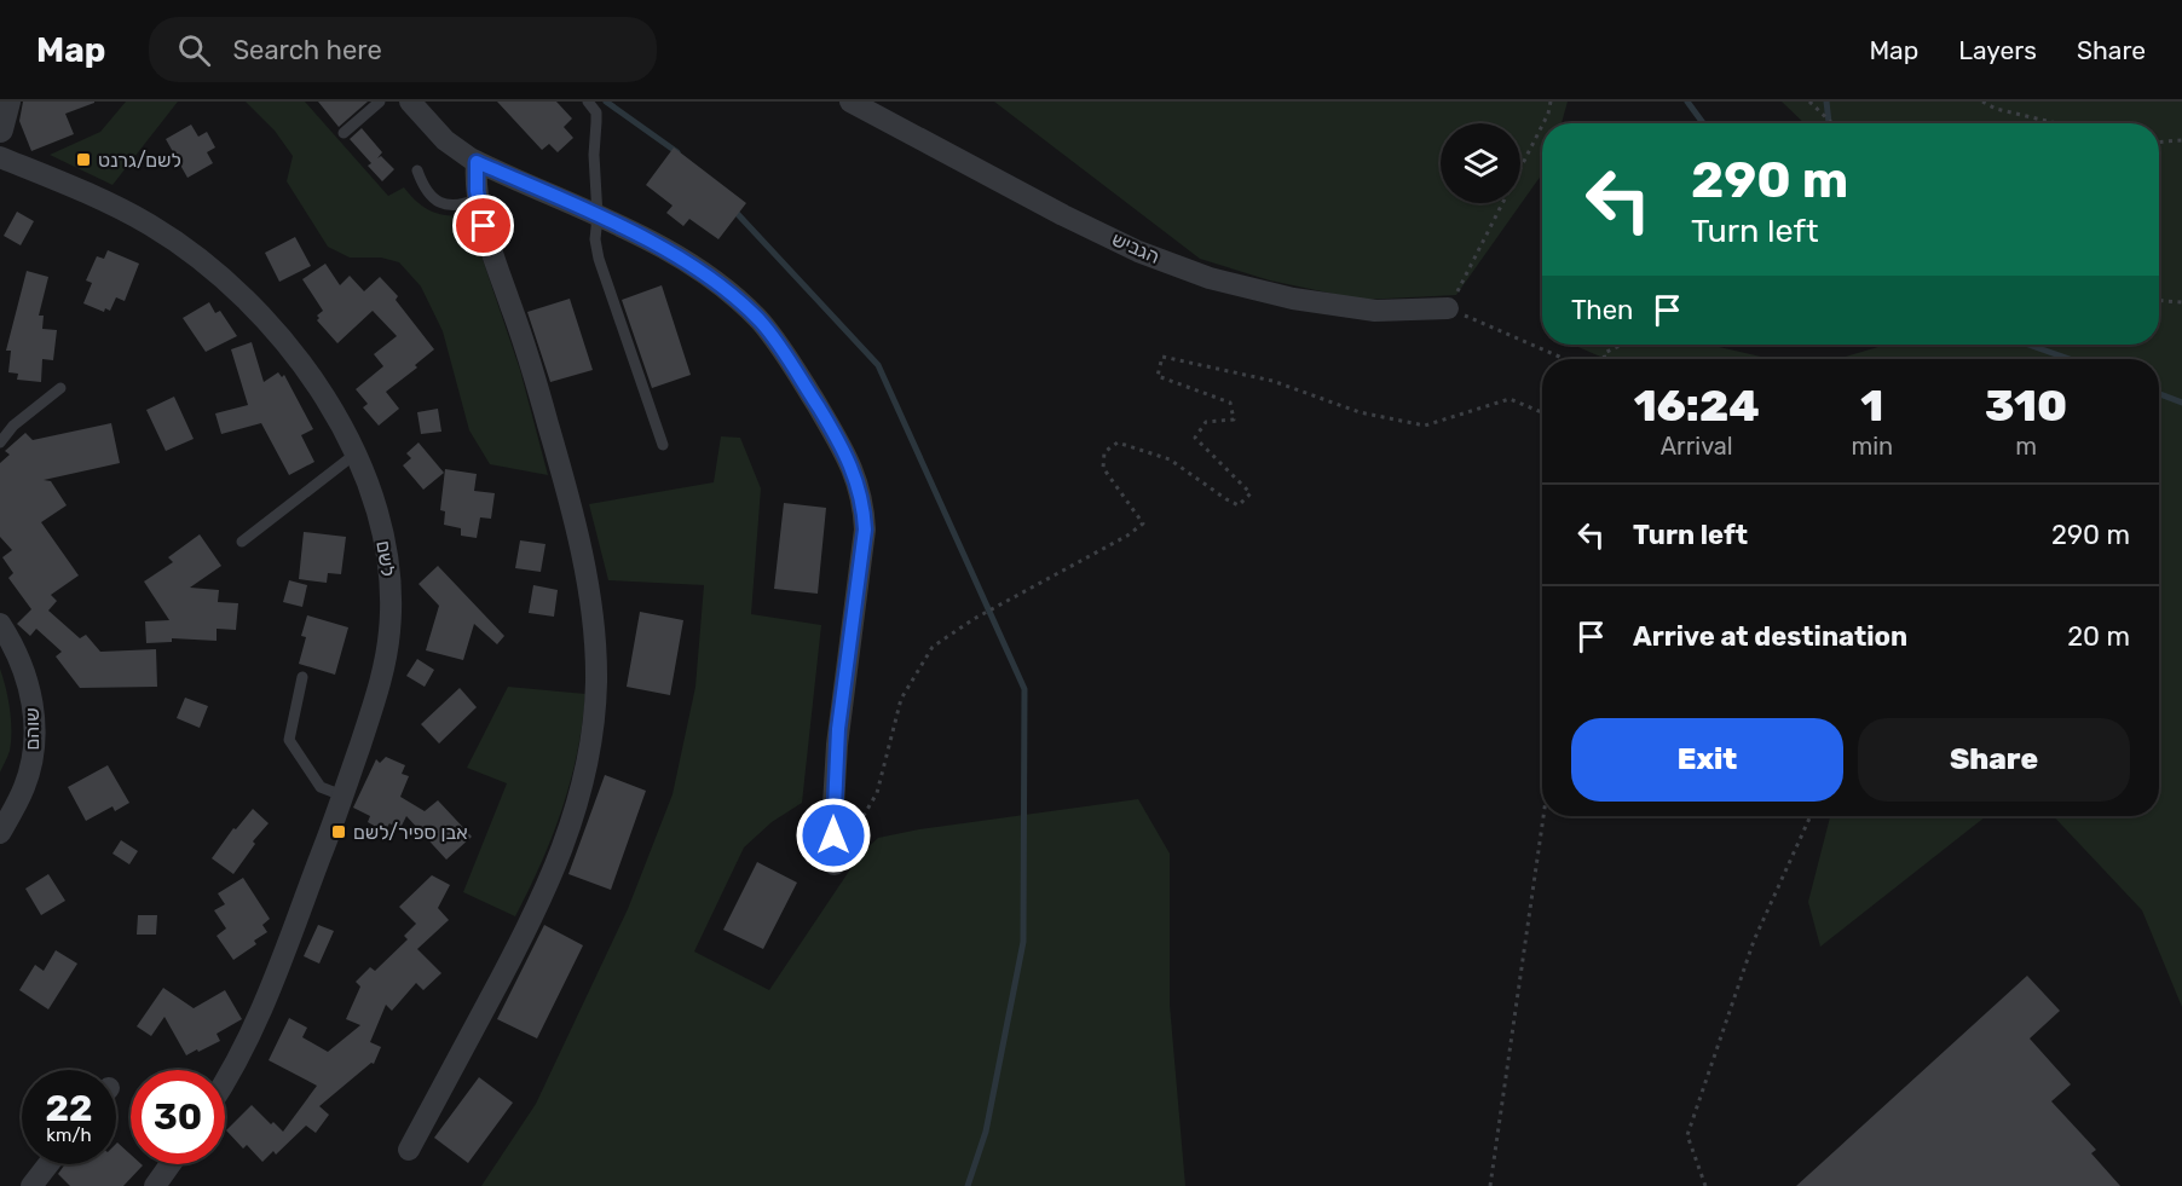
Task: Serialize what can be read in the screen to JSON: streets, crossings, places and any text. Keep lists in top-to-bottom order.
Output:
{
  "streets": {
    "street": ["הגביש", "לשם", "שוהם"]
  },
  "places": {
    "transit": ["לשם/גרנט", "אבן ספיר/לשם"]
  },
  "page": {
    "header": "Map",
    "search": "Search here",
    "nav": ["Map", "Layers", "Share"],
    "turn": ["290 m", "Turn left"],
    "then": "Then",
    "eta": [
      "16:24",
      "Arrival",
      "1",
      "min",
      "310",
      "m"
    ],
    "list": [
      {
        "name": "Turn left",
        "value": "290 m"
      },
      {
        "name": "Arrive at destination",
        "value": "20 m"
      }
    ],
    "buttons": ["Exit", "Share"],
    "speed": "22 km/h",
    "limit": "30"
  }
}
